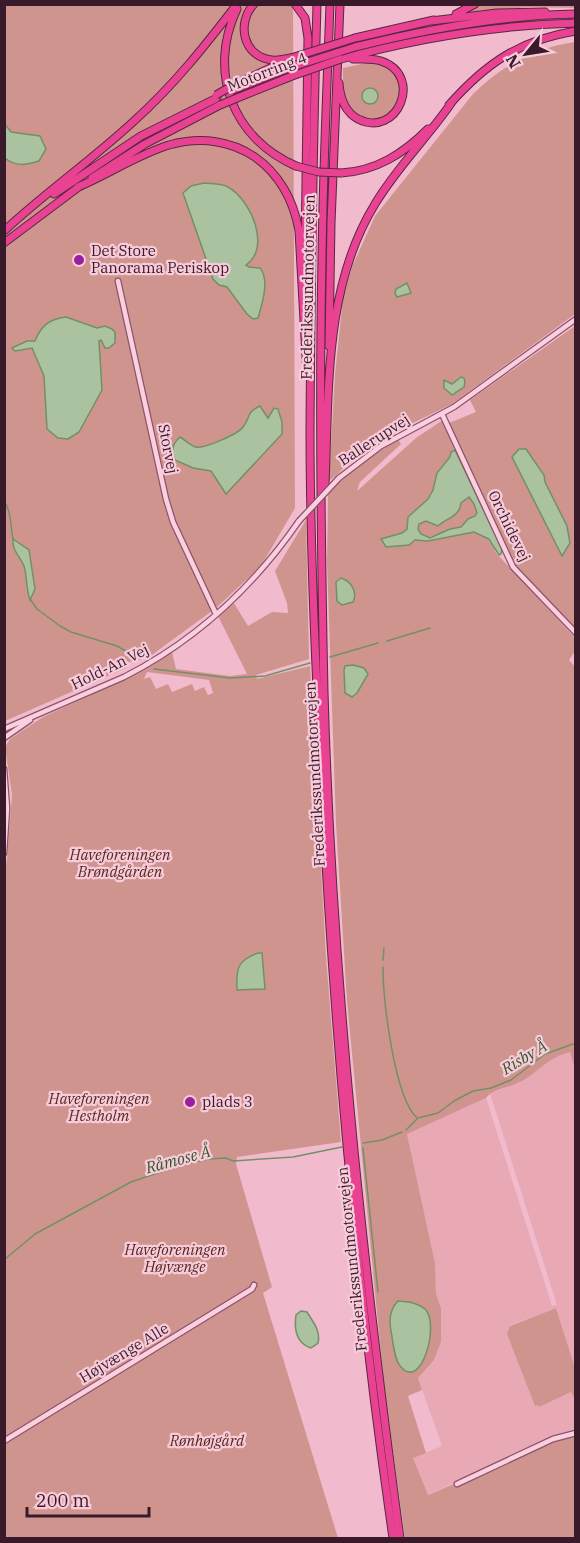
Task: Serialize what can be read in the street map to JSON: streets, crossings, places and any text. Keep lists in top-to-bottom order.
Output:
{
  "streets": {
    "highway": ["Motorring 4", "Frederikssundmotorvejen"],
    "street": [
      "Ballerupvej",
      "Storvej",
      "Orchidevej",
      "Hold-An Vej",
      "Højvænge Alle"
    ]
  },
  "crossings": [
    ["Ballerupvej", "Storvej"],
    ["Ballerupvej", "Orchidevej"],
    ["Ballerupvej", "Hold-An Vej"],
    ["Storvej", "Hold-An Vej"]
  ],
  "water": ["Risby Å", "Råmose Å"],
  "parks": [
    "Haveforeningen Brøndgården",
    "Haveforeningen Hestholm",
    "Haveforeningen Højvænge",
    "Rønhøjgård"
  ],
  "places": ["Det Store Panorama Periskop", "plads 3"],
  "scale_bar": "200 m",
  "north": "bottom left"
}
